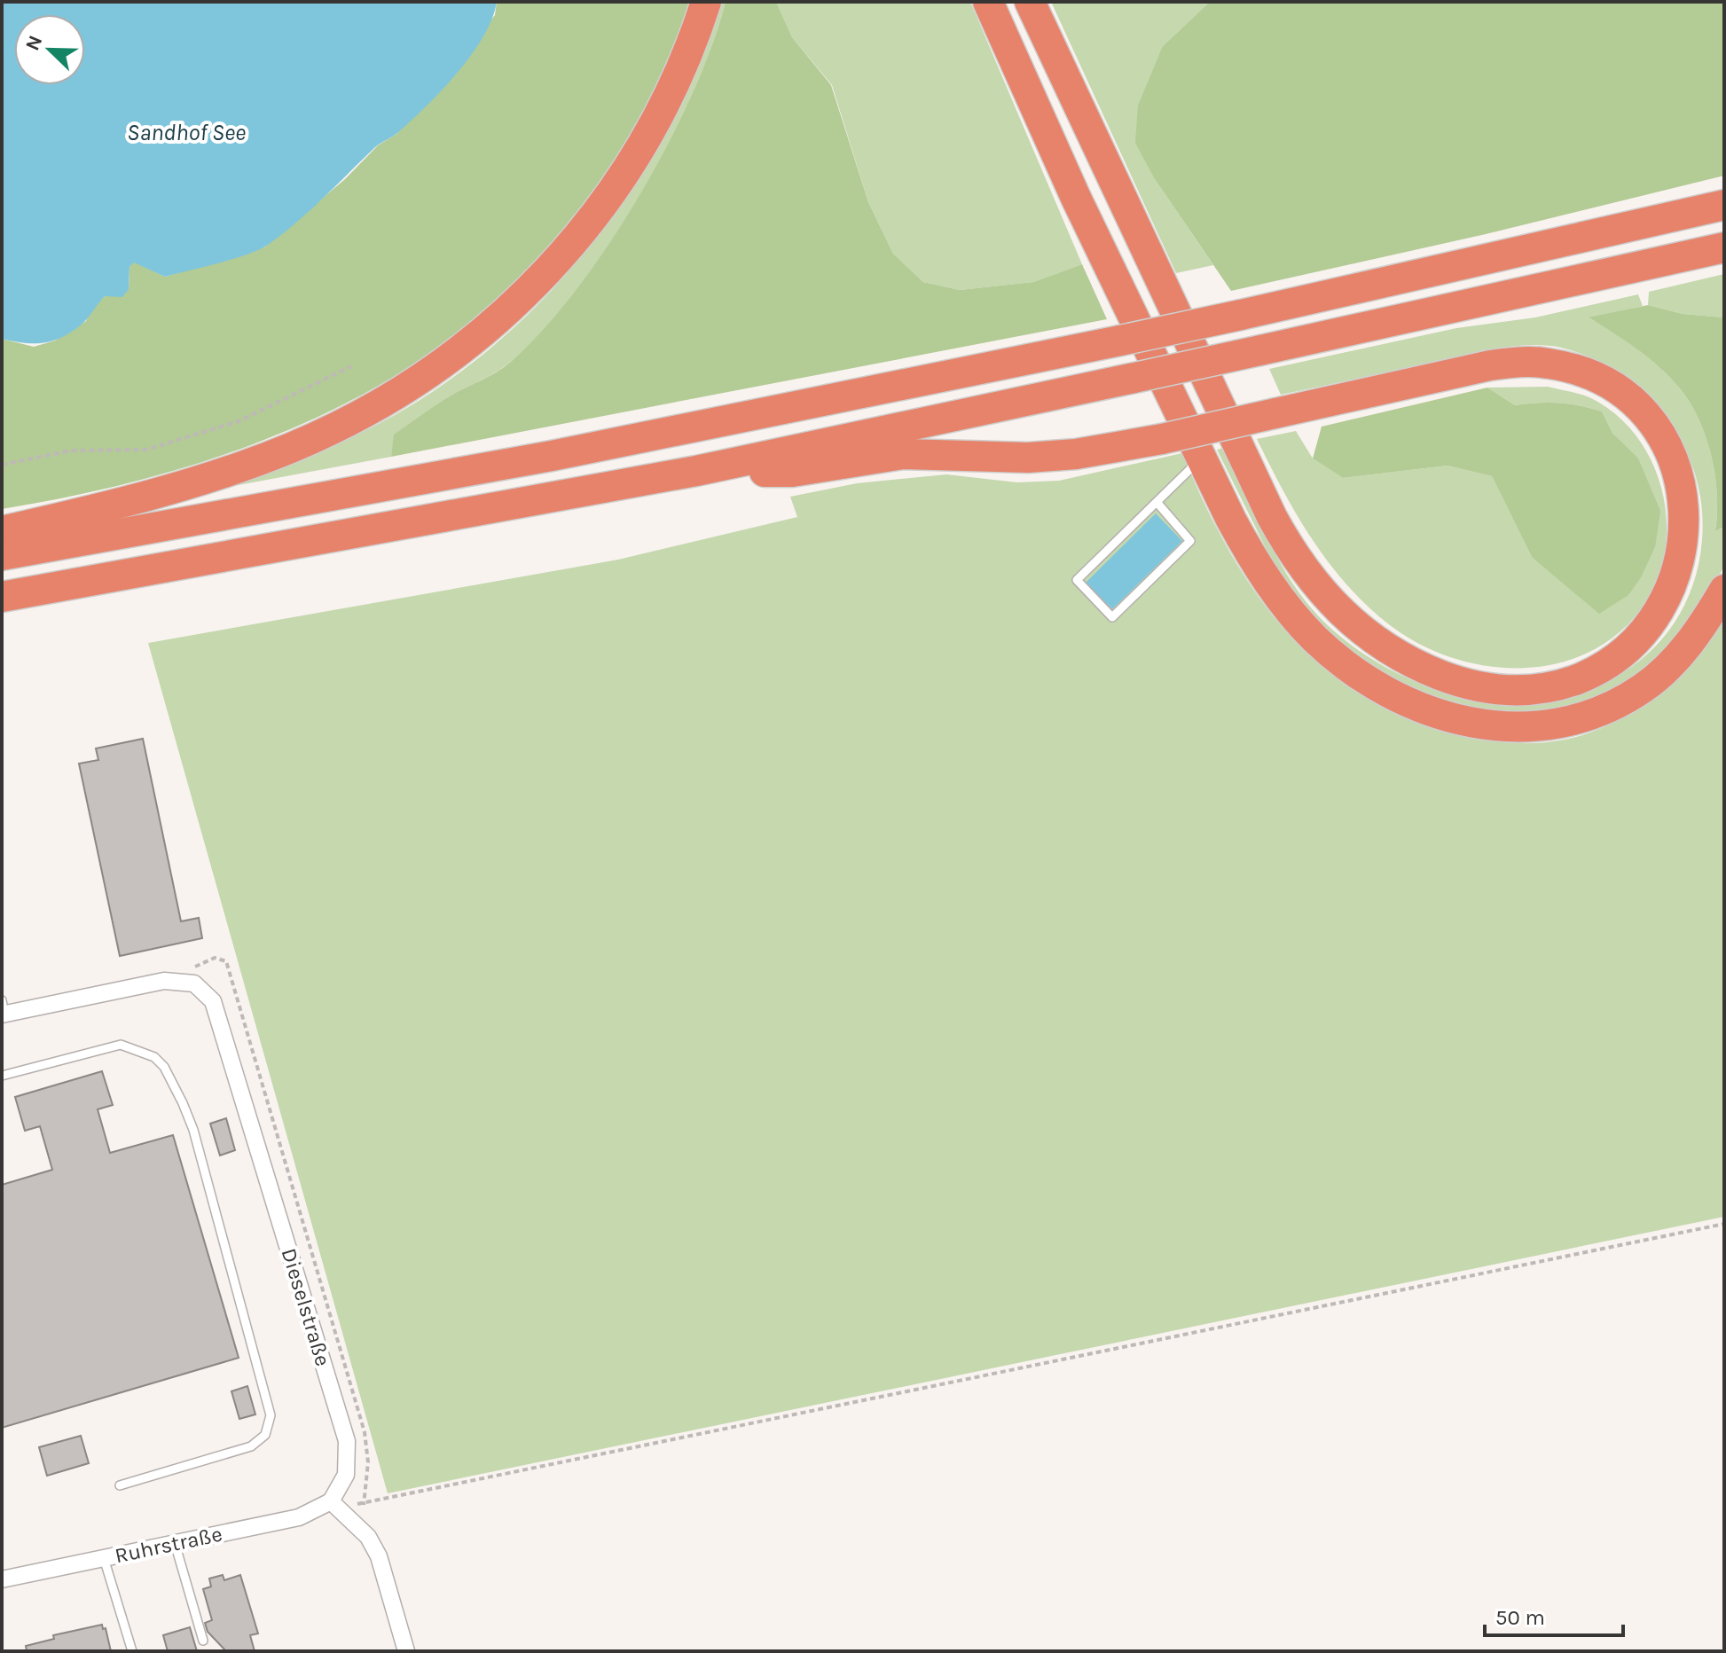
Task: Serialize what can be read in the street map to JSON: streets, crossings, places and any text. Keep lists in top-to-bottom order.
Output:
{
  "streets": {
    "street": ["Dieselstraße", "Ruhrstraße"]
  },
  "crossings": [
    ["Dieselstraße", "Ruhrstraße"]
  ],
  "water": ["Sandhof See"],
  "scale_bar": "50 m",
  "north": "top left"
}
